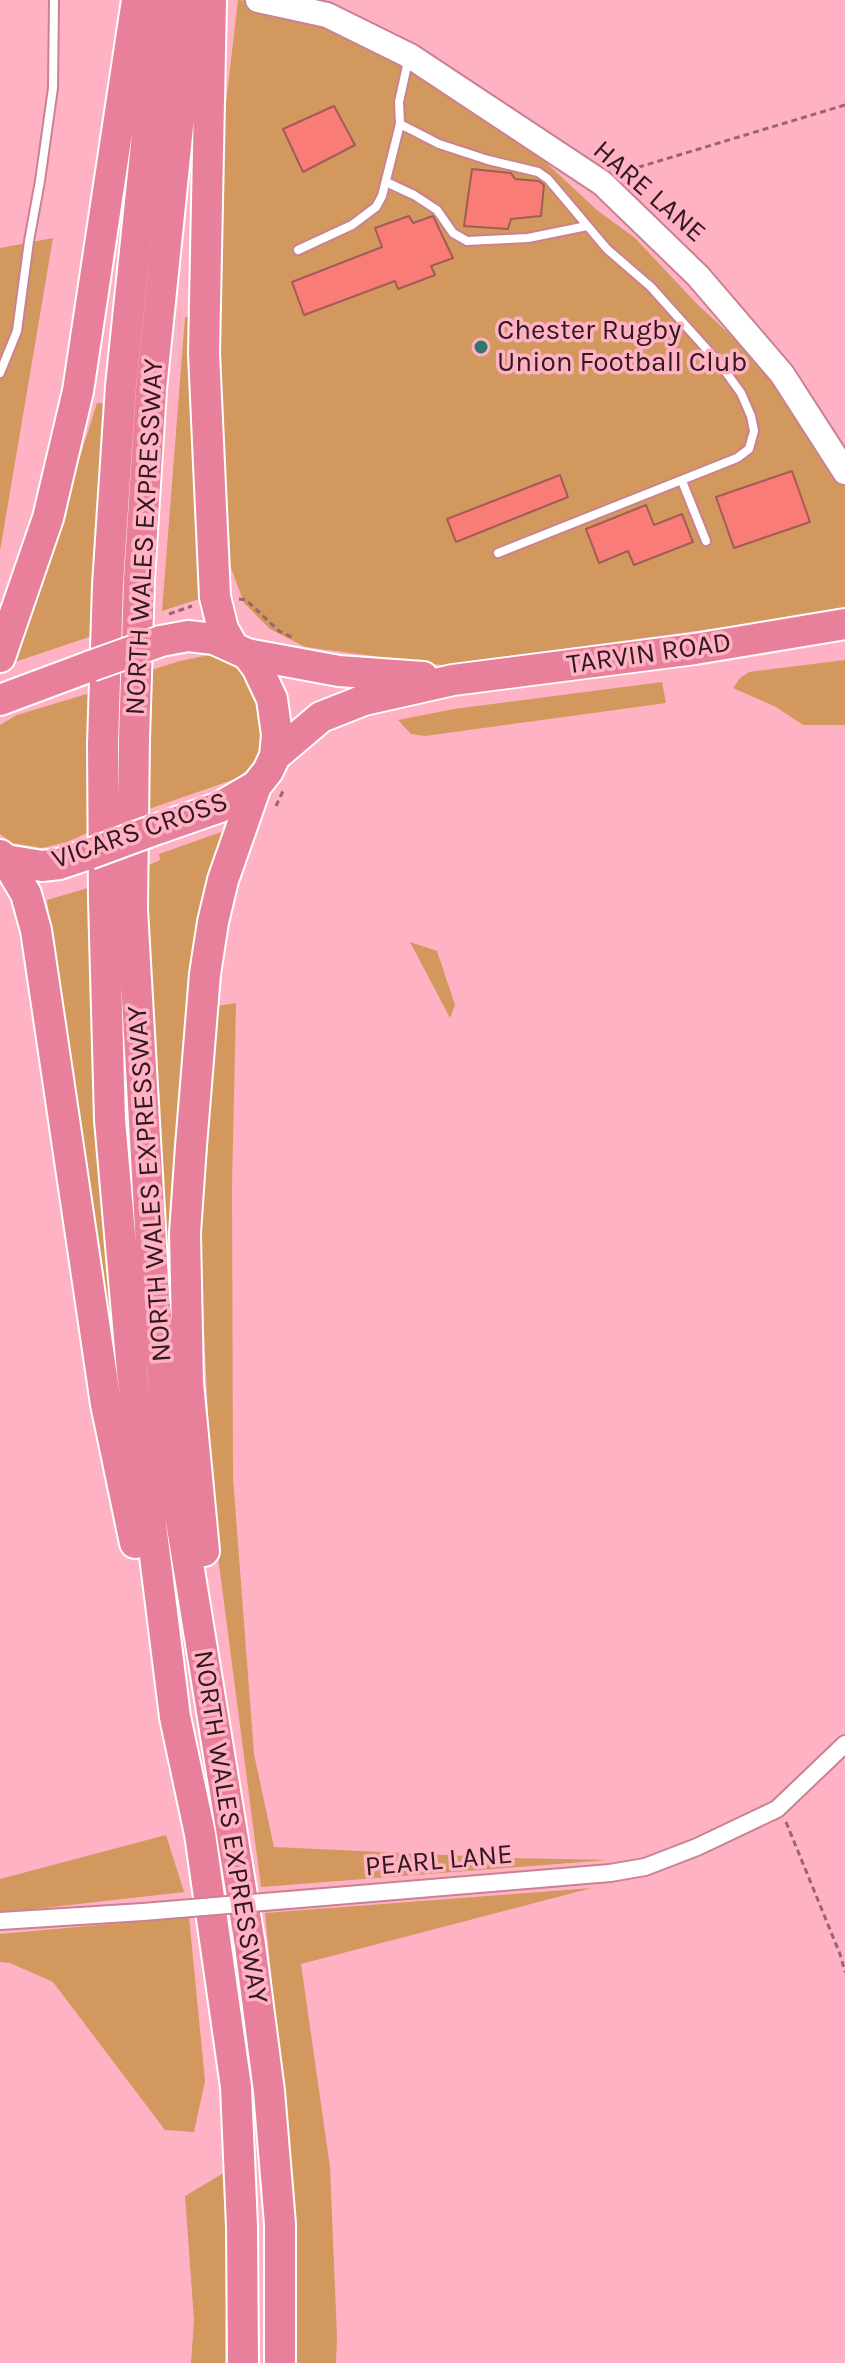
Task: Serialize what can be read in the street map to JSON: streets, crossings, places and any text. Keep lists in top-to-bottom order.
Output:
{
  "streets": {
    "highway": ["NORTH WALES EXPRESSWAY", "TARVIN ROAD", "VICARS CROSS"],
    "street": ["HARE LANE", "PEARL LANE"]
  },
  "crossings": [
    ["TARVIN ROAD", "VICARS CROSS"]
  ],
  "places": ["Chester Rugby Union Football Club"]
}
